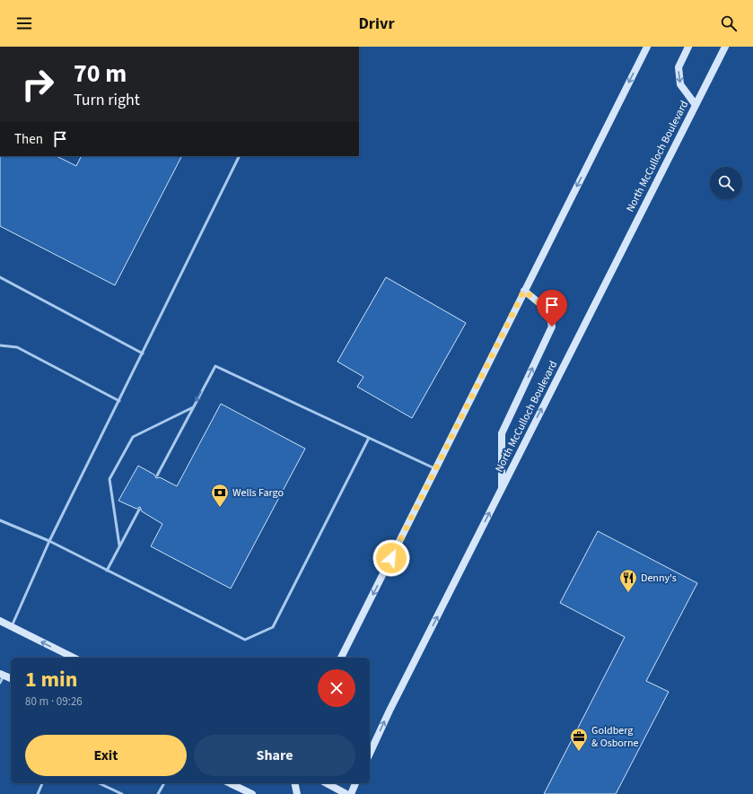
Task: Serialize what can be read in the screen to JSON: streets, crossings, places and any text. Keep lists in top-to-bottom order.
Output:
{
  "streets": {
    "main road": ["North McCulloch Boulevard"]
  },
  "one_way": ["North McCulloch Boulevard"],
  "places": {
    "bank": ["Wells Fargo"],
    "restaurant": ["Denny's"],
    "office": ["Goldberg & Osborne"]
  },
  "page": {
    "header": "Drivr",
    "turn": ["70 m", "Turn right"],
    "then": "Then",
    "heading": ["1 min", "80 m · 09:26"],
    "buttons": ["Exit", "Share"]
  }
}
